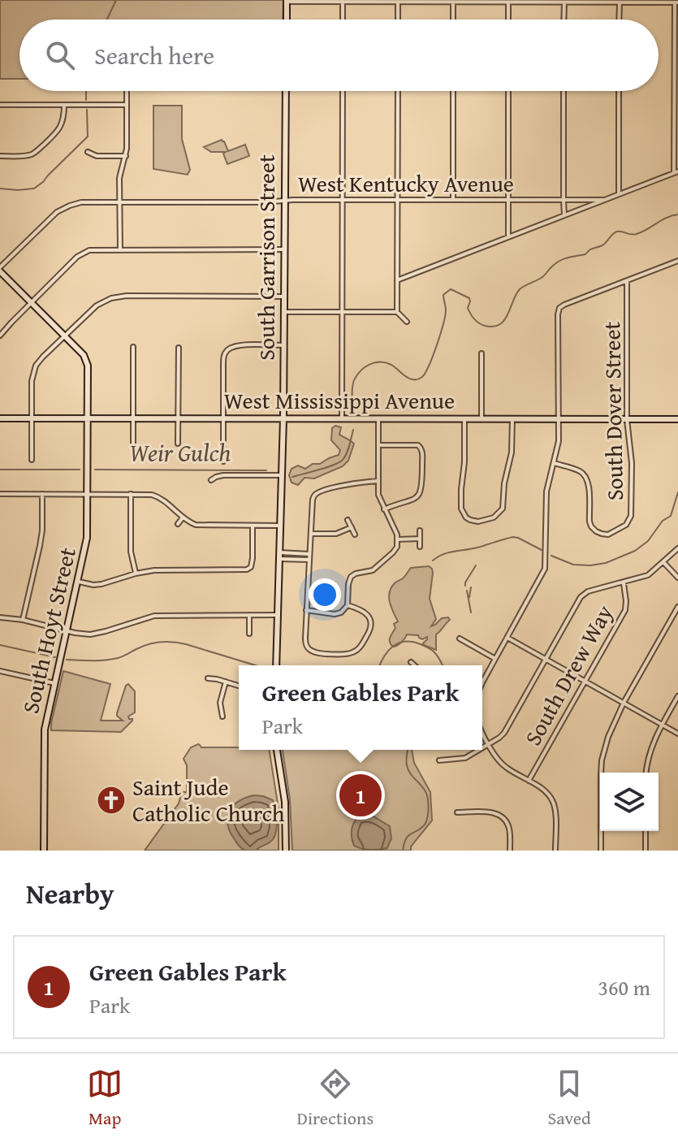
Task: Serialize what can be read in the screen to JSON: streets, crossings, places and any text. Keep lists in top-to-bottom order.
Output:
{
  "streets": {
    "main road": ["South Garrison Street", "West Mississippi Avenue", "South Hoyt Street"],
    "street": ["West Kentucky Avenue", "South Dover Street", "South Drew Way"]
  },
  "crossings": [
    ["West Kentucky Avenue", "South Garrison Street"],
    ["West Kentucky Avenue", "South Hoyt Street"],
    ["South Garrison Street", "West Mississippi Avenue"],
    ["West Mississippi Avenue", "South Dover Street"],
    ["West Mississippi Avenue", "South Hoyt Street"]
  ],
  "water": ["Weir Gulch"],
  "places": {
    "church": ["Saint Jude Catholic Church"]
  },
  "page": {
    "search": "Search here",
    "popup": ["Green Gables Park", "Park"],
    "pins": "1",
    "heading": "Nearby",
    "list": [
      {
        "mark": "1",
        "name": "Green Gables Park",
        "note": "Park",
        "value": "360 m"
      }
    ],
    "nav": ["Map", "Directions", "Saved"]
  }
}
